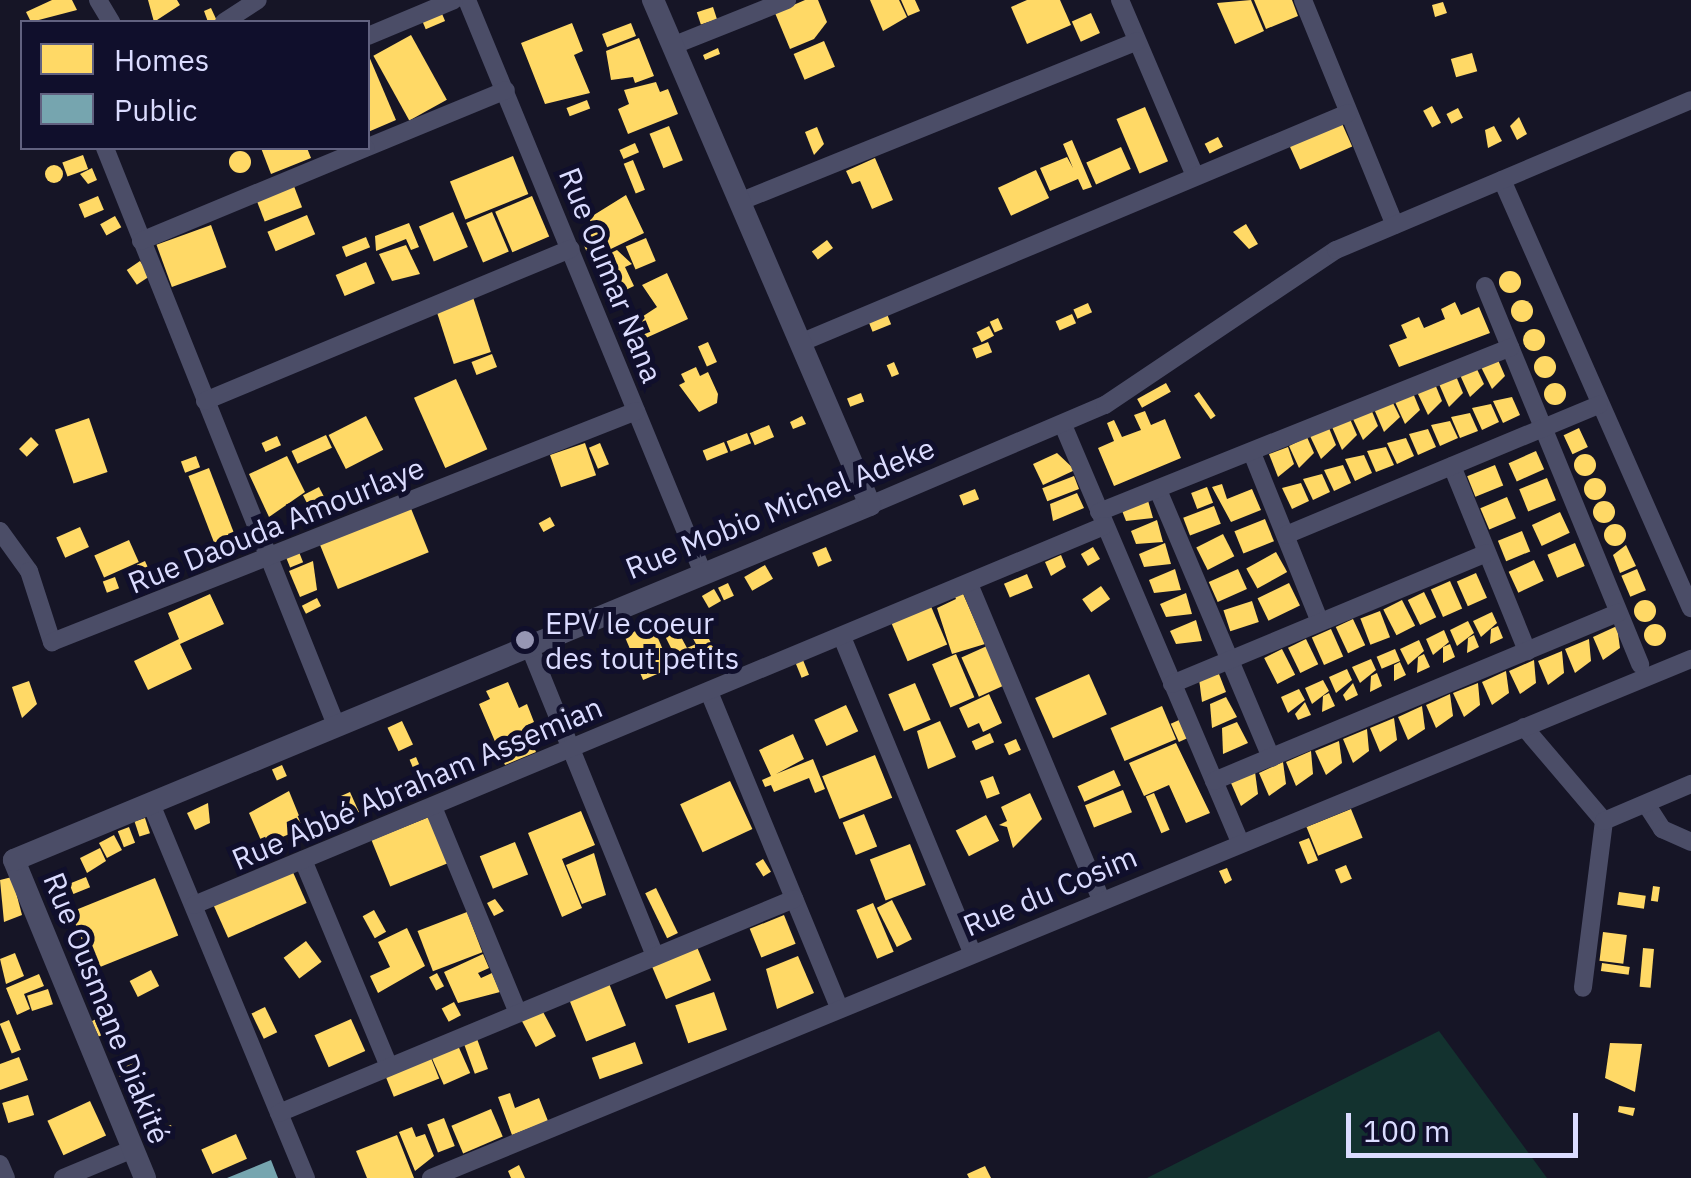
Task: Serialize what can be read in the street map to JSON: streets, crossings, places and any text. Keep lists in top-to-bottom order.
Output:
{
  "streets": {
    "street": [
      "Rue Oumar Nana",
      "Rue Mobio Michel Adeke",
      "Rue Daouda Amourlaye",
      "Rue Abbé Abraham Assemian",
      "Rue du Cosim",
      "Rue Ousmane Diakité"
    ]
  },
  "crossings": [
    ["Rue Oumar Nana", "Rue Mobio Michel Adeke"],
    ["Rue Oumar Nana", "Rue Daouda Amourlaye"],
    ["Rue Mobio Michel Adeke", "Rue Ousmane Diakité"]
  ],
  "places": ["EPV le coeur des tout petits"],
  "legend": ["Homes", "Public"],
  "scale_bar": "100 m"
}
